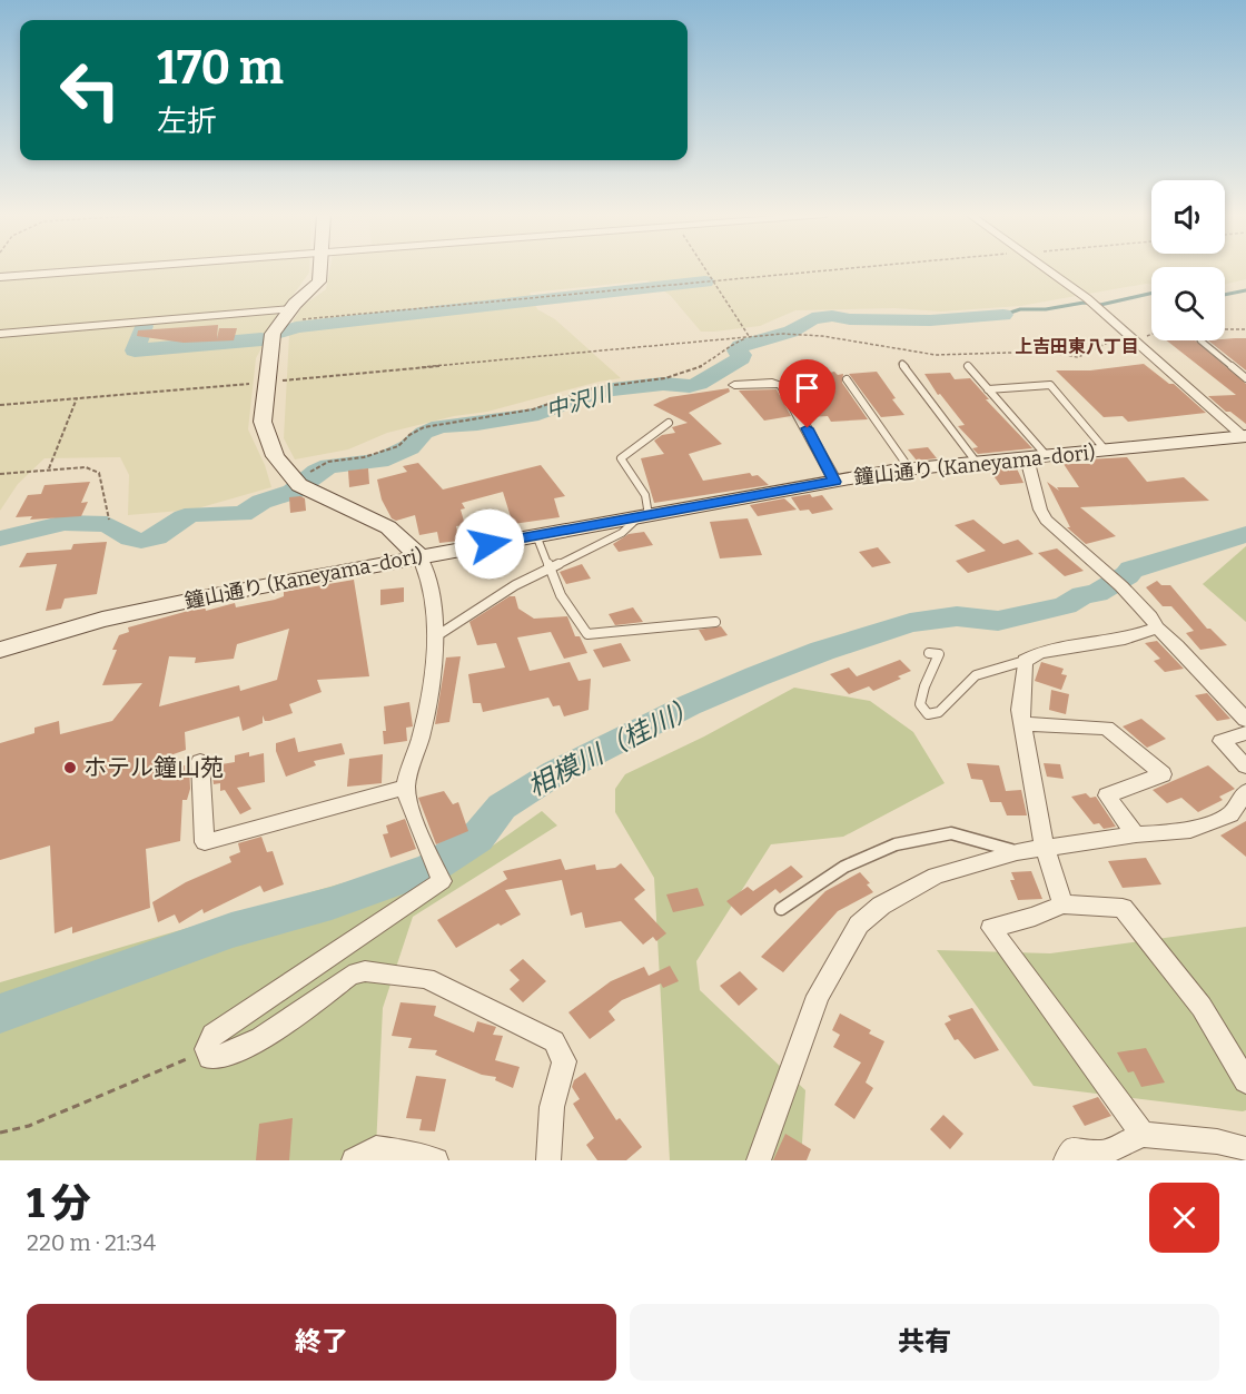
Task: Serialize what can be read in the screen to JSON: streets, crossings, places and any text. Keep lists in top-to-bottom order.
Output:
{
  "streets": {
    "street": ["鐘山通り (Kaneyama-dori)"]
  },
  "districts": ["上吉田東八丁目"],
  "water": ["中沢川", "相模川（桂川）"],
  "places": ["ホテル鐘山苑"],
  "page": {
    "turn": ["170 m", "左折"],
    "heading": ["1 分", "220 m · 21:34"],
    "buttons": ["終了", "共有"]
  }
}
